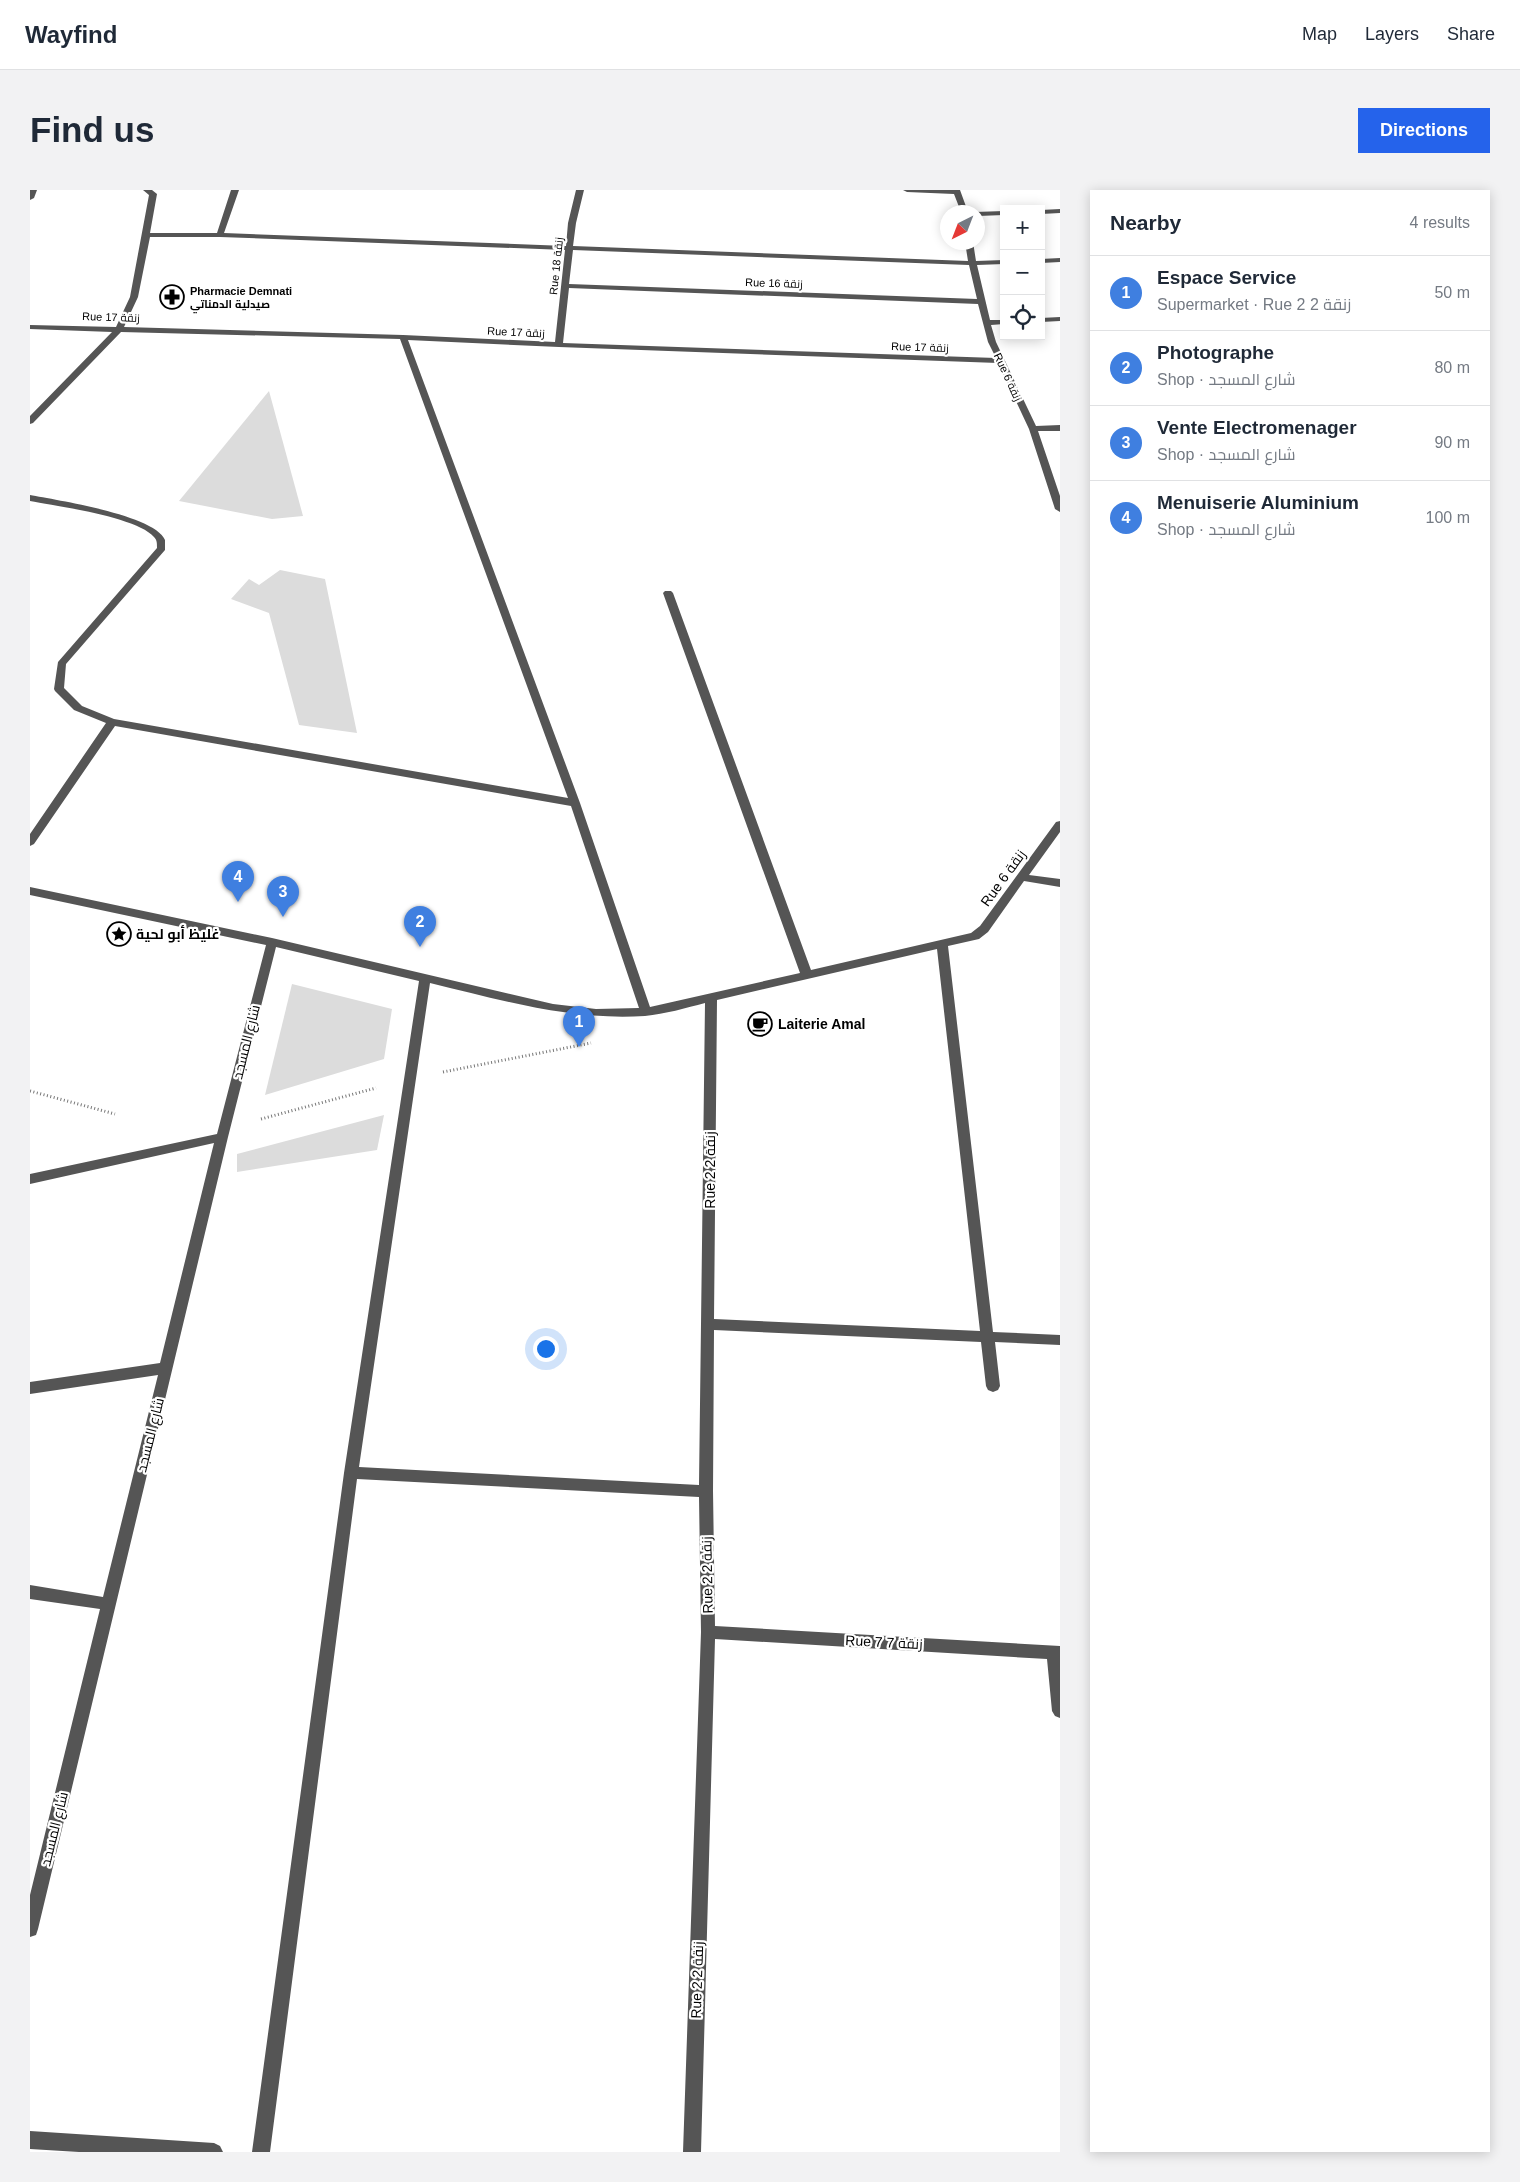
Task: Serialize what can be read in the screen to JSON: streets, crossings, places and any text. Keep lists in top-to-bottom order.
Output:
{
  "streets": {
    "street": [
      "Rue 18 زنقة",
      "Rue 16 زنقة",
      "Rue 17 زنقة",
      "Rue 6 زنقة",
      "شارع المسجد",
      "Rue 2 زنقة 2",
      "Rue 7 زنقة 7"
    ]
  },
  "crossings": [
    ["Rue 18 زنقة", "Rue 16 زنقة"],
    ["Rue 18 زنقة", "Rue 17 زنقة"],
    ["Rue 16 زنقة", "Rue 6 زنقة"],
    ["Rue 17 زنقة", "Rue 6 زنقة"],
    ["Rue 6 زنقة", "شارع المسجد"],
    ["Rue 6 زنقة", "Rue 2 زنقة 2"],
    ["Rue 2 زنقة 2", "Rue 7 زنقة 7"]
  ],
  "places": {
    "pharmacy": ["Pharmacie Demnati صيدلية الدمناتي"],
    "place": ["غليظ أبو لحية"],
    "cafe": ["Laiterie Amal"]
  },
  "north": "bottom left",
  "page": {
    "header": "Wayfind",
    "nav": ["Map", "Layers", "Share"],
    "buttons": "Directions",
    "title": "Find us",
    "heading": ["Nearby", "4 results"],
    "map_buttons": ["+", "−"],
    "list": [
      {
        "mark": "1",
        "name": "Espace Service",
        "note": "Supermarket · Rue 2 زنقة 2",
        "value": "50 m"
      },
      {
        "mark": "2",
        "name": "Photographe",
        "note": "Shop · شارع المسجد",
        "value": "80 m"
      },
      {
        "mark": "3",
        "name": "Vente Electromenager",
        "note": "Shop · شارع المسجد",
        "value": "90 m"
      },
      {
        "mark": "4",
        "name": "Menuiserie Aluminium",
        "note": "Shop · شارع المسجد",
        "value": "100 m"
      }
    ],
    "pins": [
      "4",
      "3",
      "2",
      "1"
    ]
  }
}
